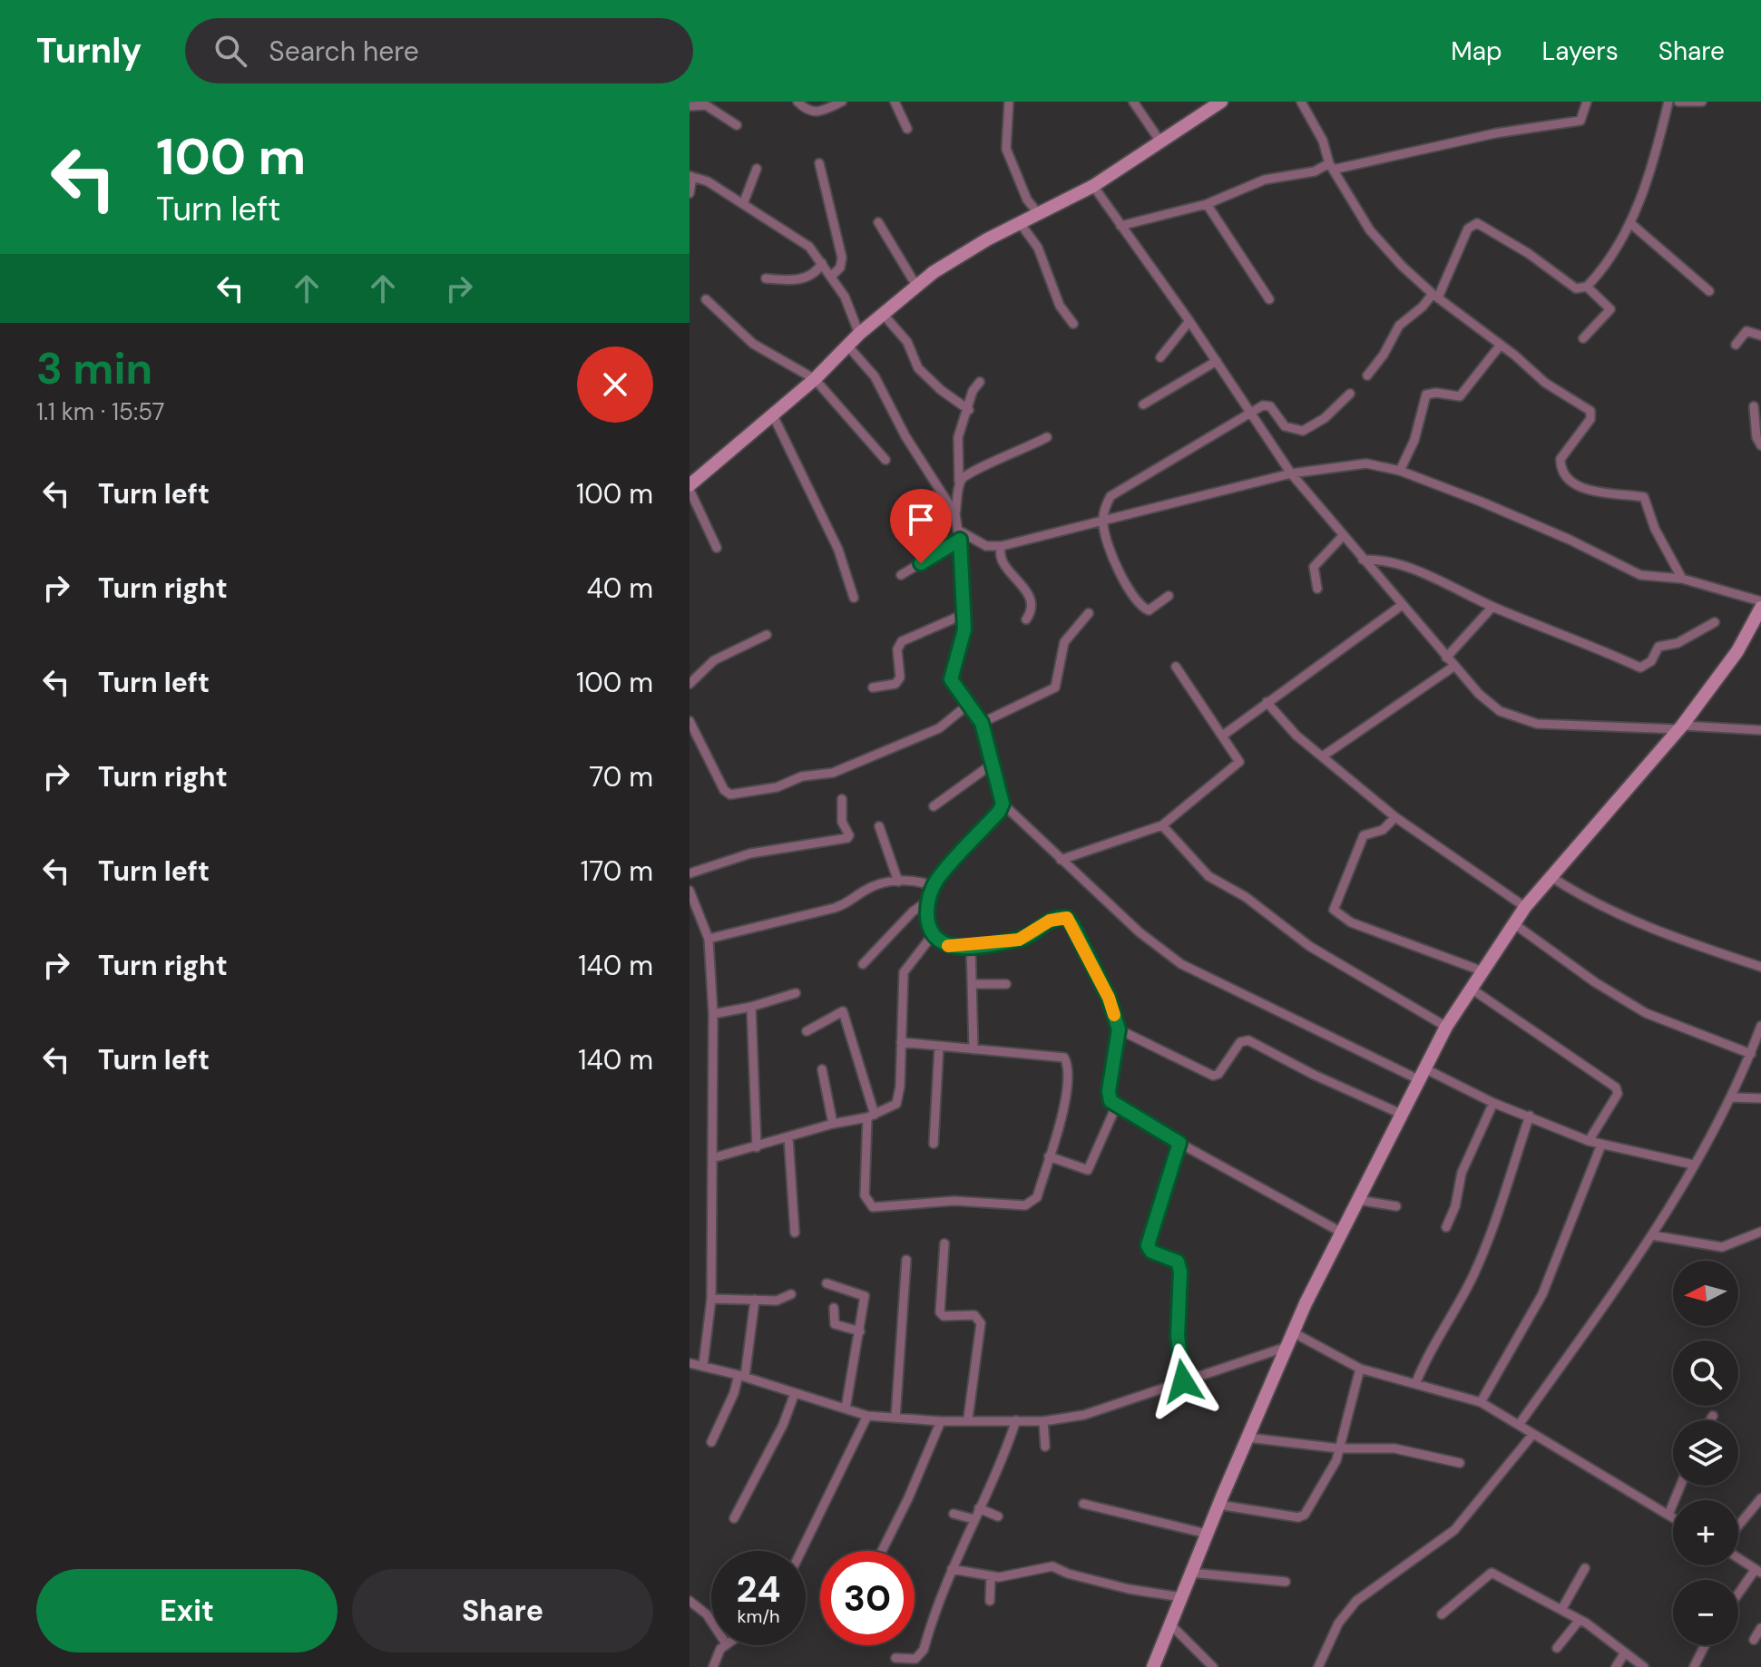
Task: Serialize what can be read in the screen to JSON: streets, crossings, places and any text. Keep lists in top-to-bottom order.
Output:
{
  "north": "left",
  "page": {
    "header": "Turnly",
    "search": "Search here",
    "nav": ["Map", "Layers", "Share"],
    "turn": ["100 m", "Turn left"],
    "heading": ["3 min", "1.1 km · 15:57"],
    "list": [
      {
        "name": "Turn left",
        "value": "100 m"
      },
      {
        "name": "Turn right",
        "value": "40 m"
      },
      {
        "name": "Turn left",
        "value": "100 m"
      },
      {
        "name": "Turn right",
        "value": "70 m"
      },
      {
        "name": "Turn left",
        "value": "170 m"
      },
      {
        "name": "Turn right",
        "value": "140 m"
      },
      {
        "name": "Turn left",
        "value": "140 m"
      }
    ],
    "map_buttons": ["+", "−"],
    "speed": "24 km/h",
    "limit": "30",
    "buttons": ["Exit", "Share"]
  }
}
